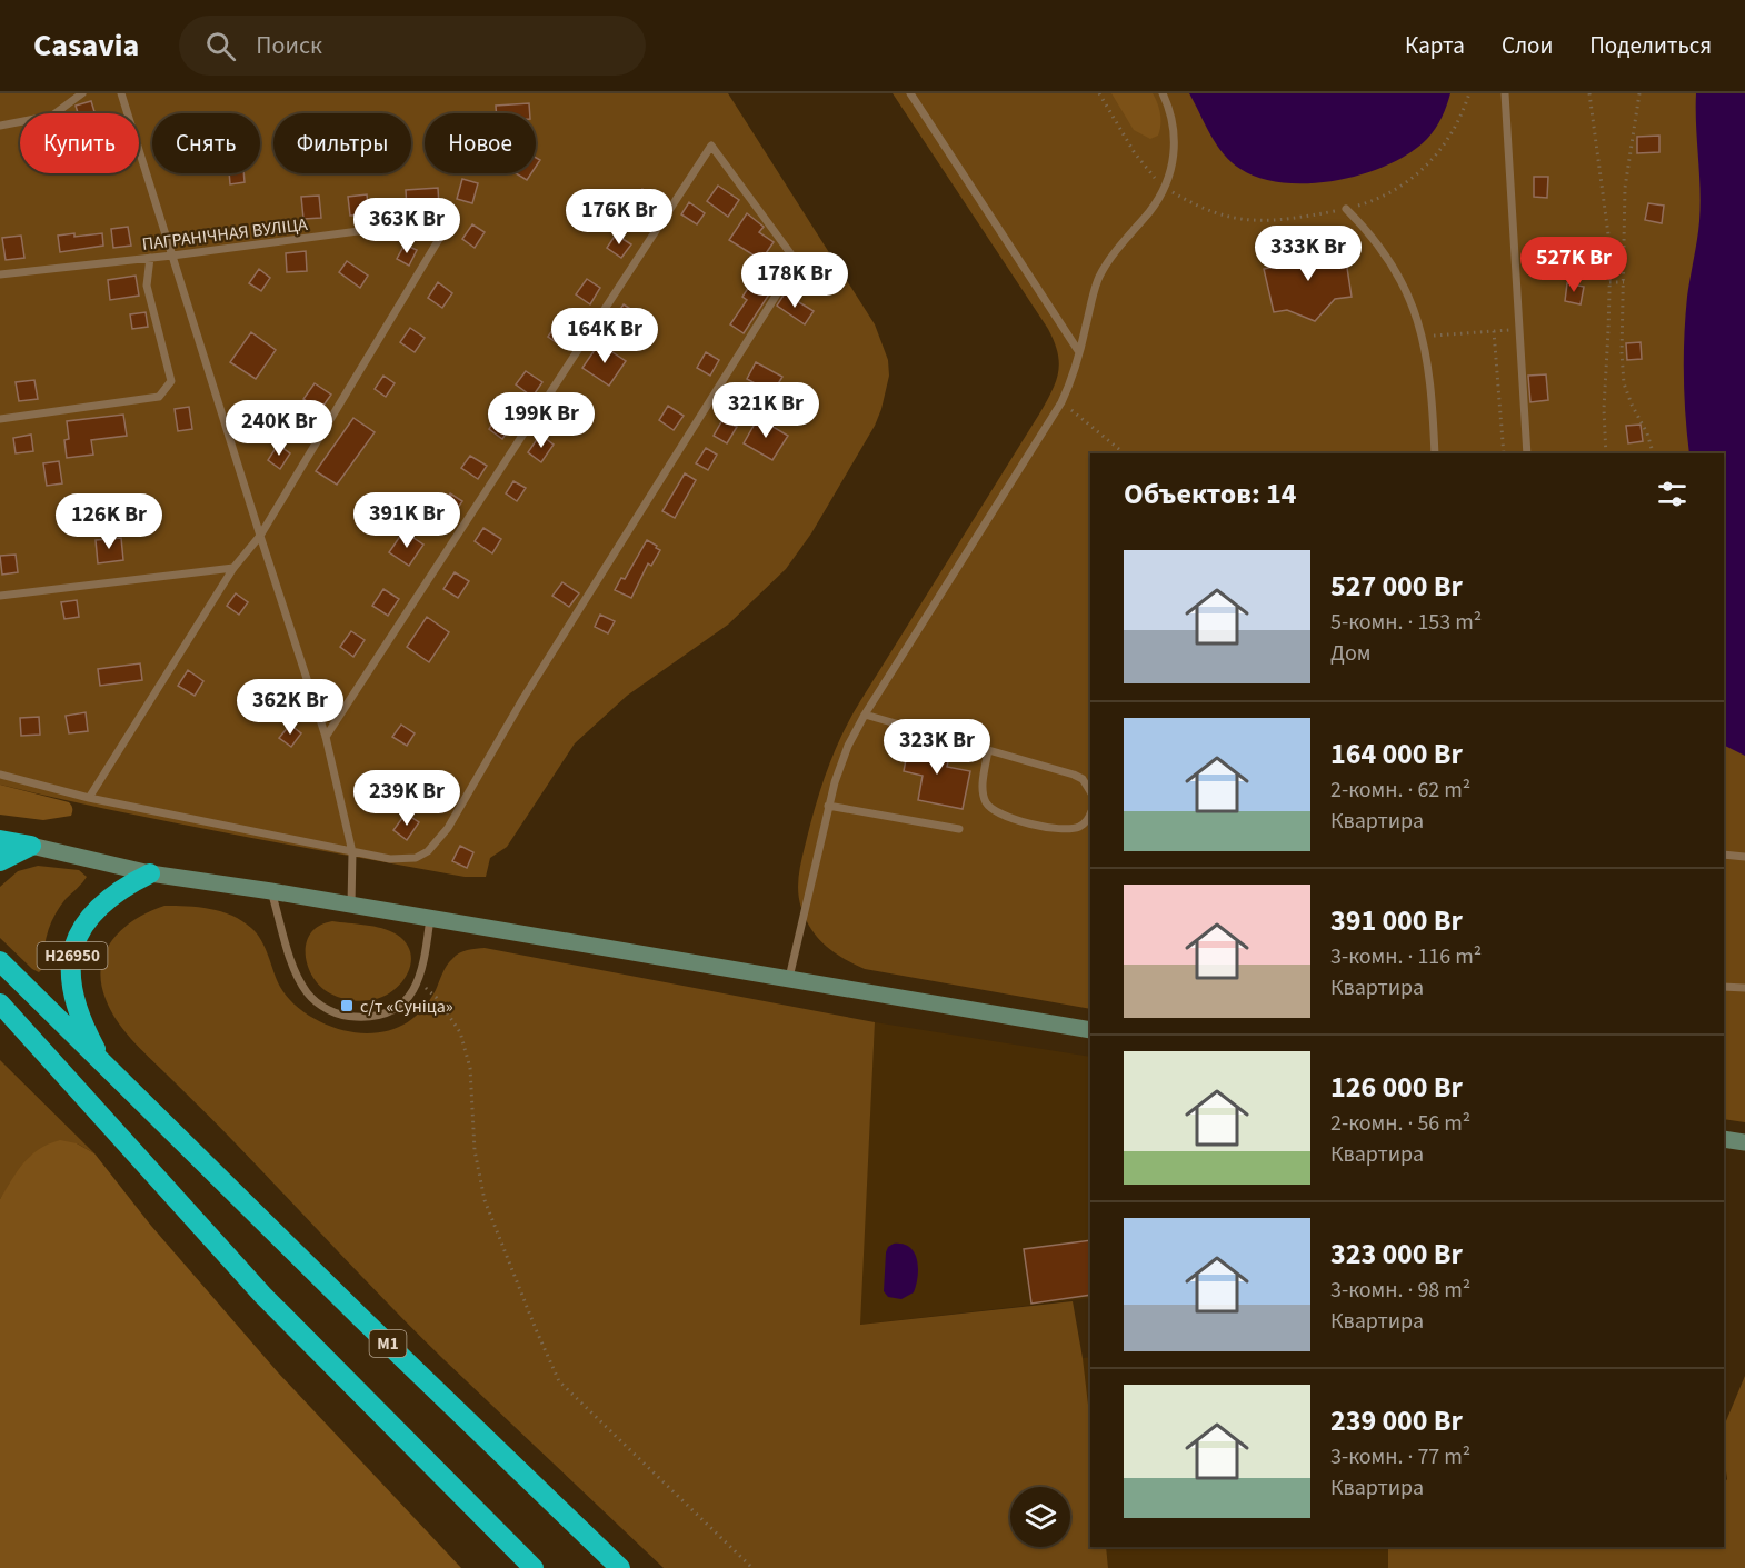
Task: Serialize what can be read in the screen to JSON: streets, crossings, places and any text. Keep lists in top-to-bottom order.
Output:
{
  "streets": {
    "highway": ["Н26950", "М1"],
    "lane": ["ПАГРАНІЧНАЯ ВУЛІЦА"]
  },
  "crossings": [
    ["Н26950", "М1"]
  ],
  "places": {
    "transit": ["с/т «Суніца»"]
  },
  "page": {
    "header": "Casavia",
    "search": "Поиск",
    "nav": ["Карта", "Слои", "Поделиться"],
    "chip": [
      "Купить",
      "Снять",
      "Фильтры",
      "Новое"
    ],
    "price": [
      "176K Br",
      "363K Br",
      "333K Br",
      "527K Br",
      "178K Br",
      "164K Br",
      "321K Br",
      "199K Br",
      "240K Br",
      "391K Br",
      "126K Br",
      "362K Br",
      "323K Br",
      "239K Br"
    ],
    "heading": "Объектов: 14",
    "list": [
      {
        "name": "527 000 Br",
        "note": "5-комн. · 153 m² · Дом"
      },
      {
        "name": "164 000 Br",
        "note": "2-комн. · 62 m² · Квартира"
      },
      {
        "name": "391 000 Br",
        "note": "3-комн. · 116 m² · Квартира"
      },
      {
        "name": "126 000 Br",
        "note": "2-комн. · 56 m² · Квартира"
      },
      {
        "name": "323 000 Br",
        "note": "3-комн. · 98 m² · Квартира"
      },
      {
        "name": "239 000 Br",
        "note": "3-комн. · 77 m² · Квартира"
      }
    ]
  }
}
